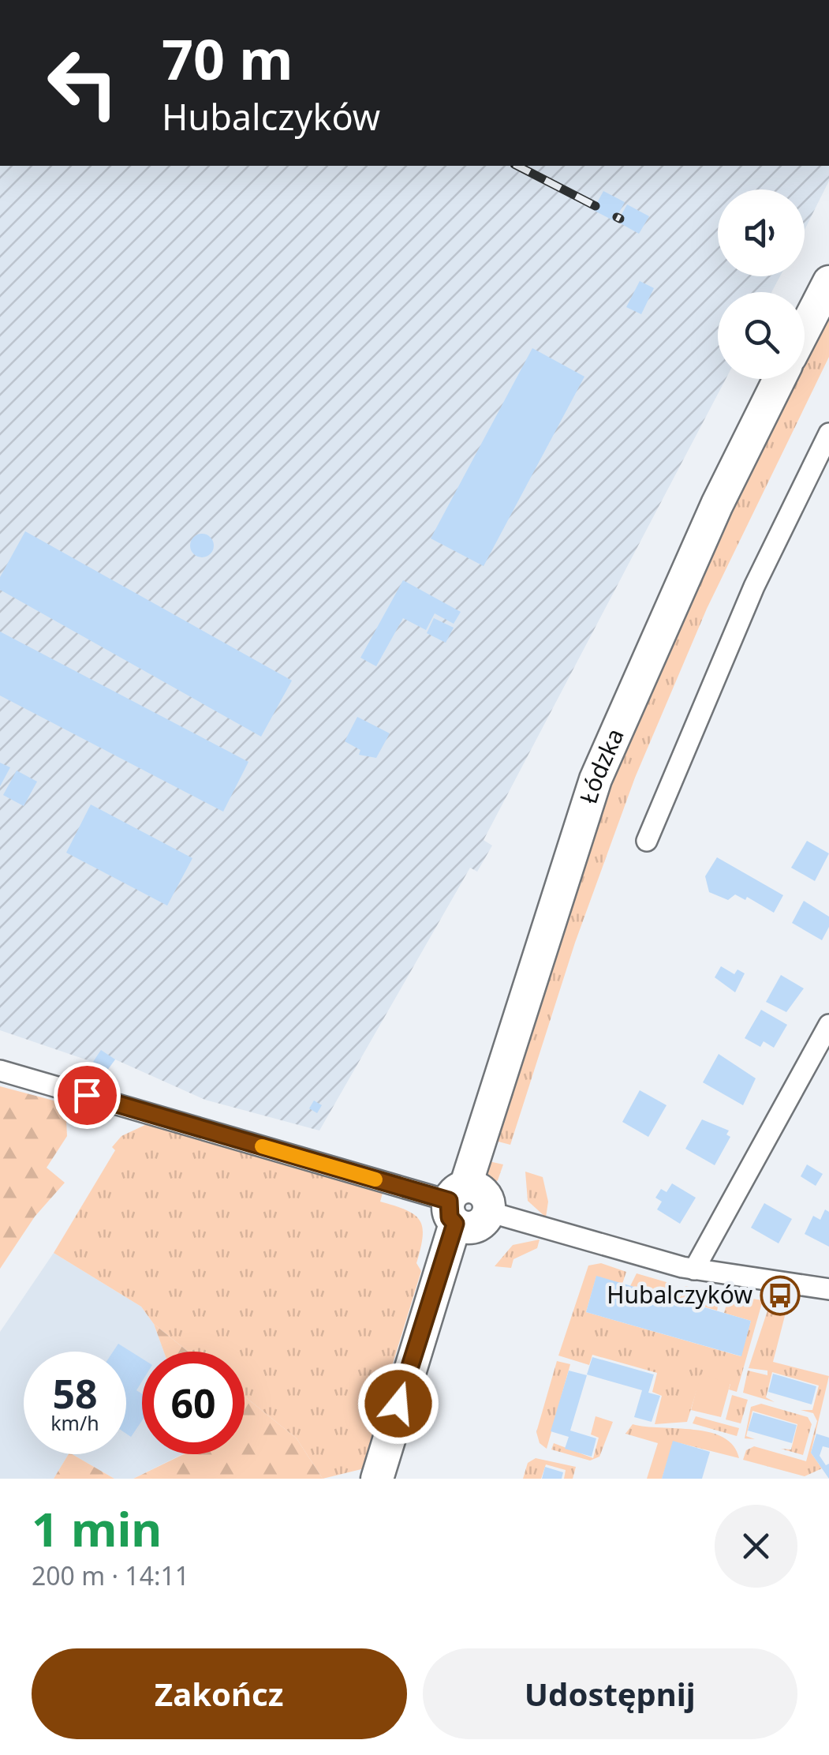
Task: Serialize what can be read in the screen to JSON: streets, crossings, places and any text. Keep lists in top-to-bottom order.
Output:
{
  "streets": {
    "main road": ["Łódzka"]
  },
  "places": {
    "bus stop": ["Hubalczyków"]
  },
  "page": {
    "turn": ["70 m", "Hubalczyków"],
    "speed": "58 km/h",
    "limit": "60",
    "heading": ["1 min", "200 m · 14:11"],
    "buttons": ["Zakończ", "Udostępnij"]
  }
}
